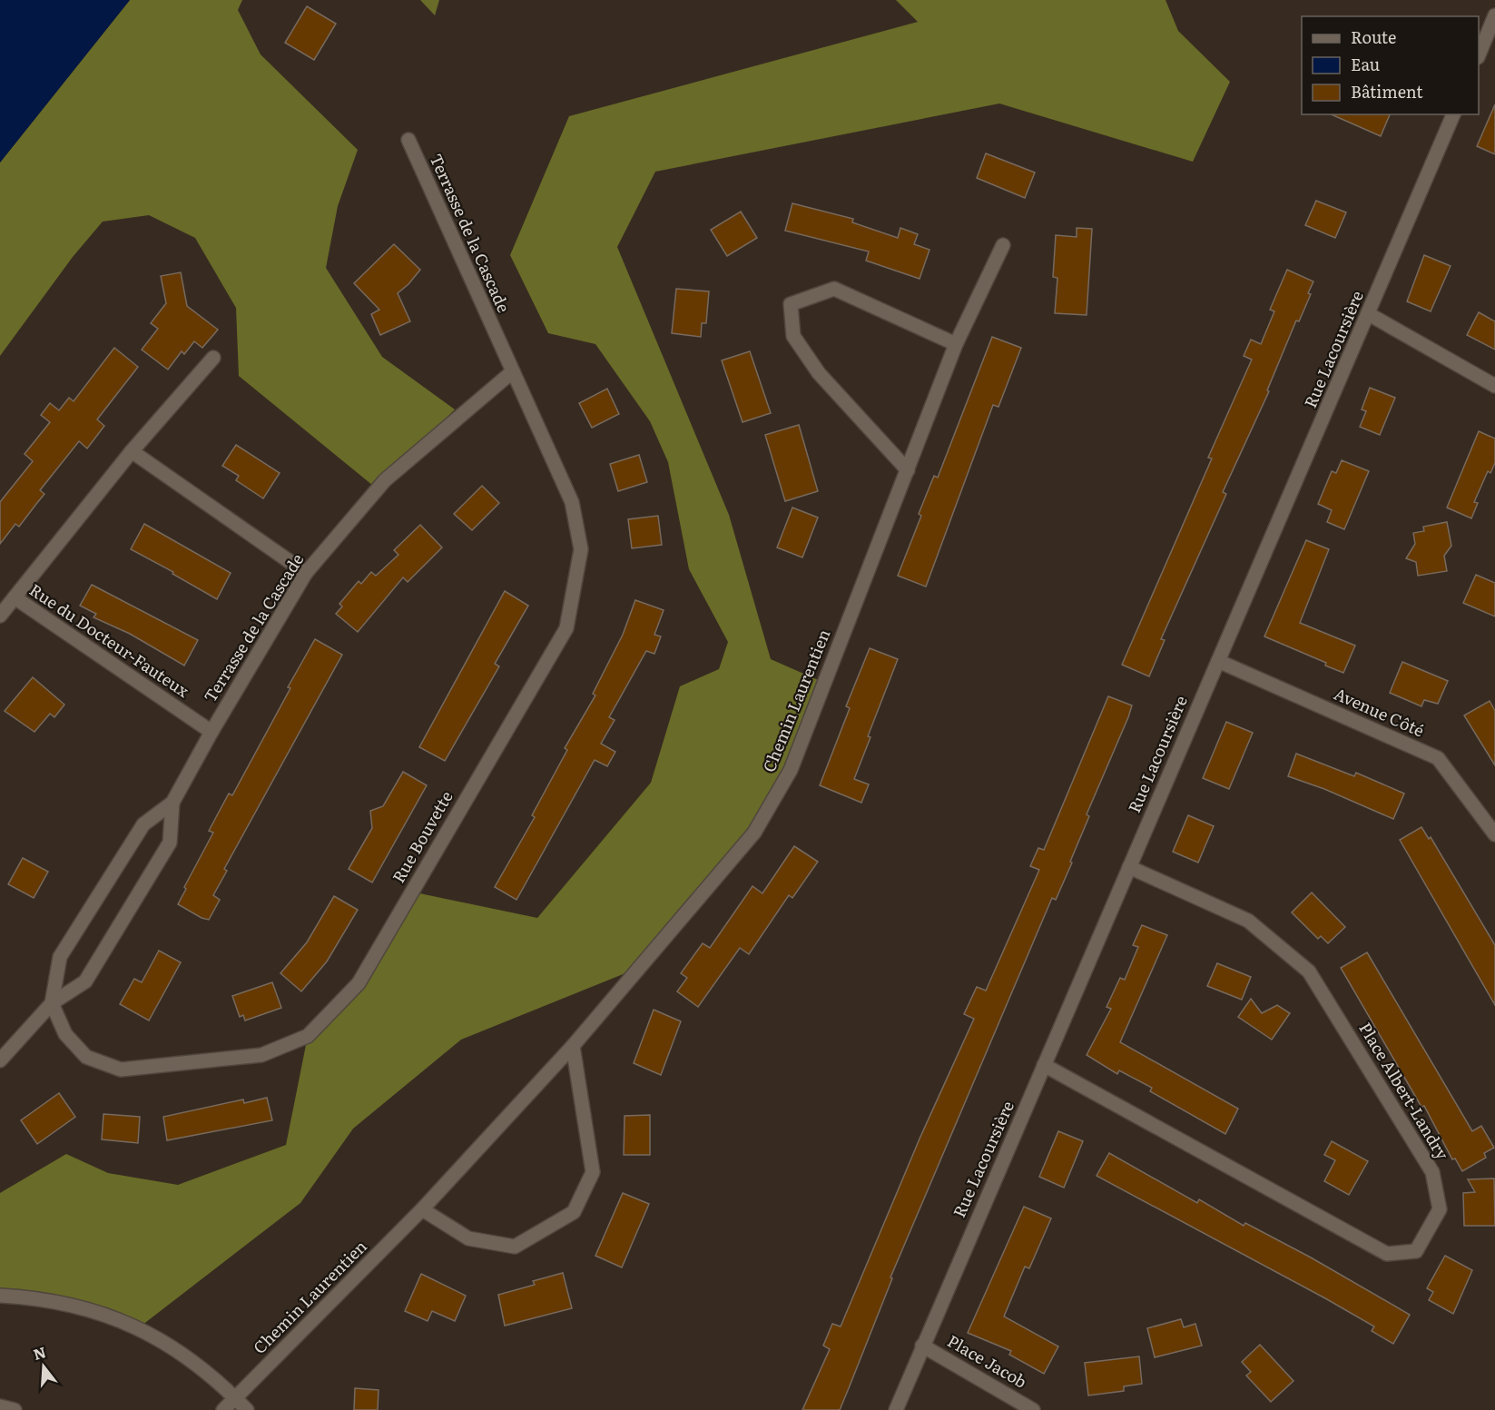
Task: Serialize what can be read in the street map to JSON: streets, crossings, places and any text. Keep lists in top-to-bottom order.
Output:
{
  "streets": {
    "street": [
      "Terrasse de la Cascade",
      "Rue Lacoursière",
      "Rue du Docteur-Fauteux",
      "Chemin Laurentien",
      "Avenue Côté",
      "Rue Bouvette",
      "Place Albert-Landry",
      "Place Jacob"
    ]
  },
  "crossings": [
    ["Terrasse de la Cascade", "Rue du Docteur-Fauteux"],
    ["Terrasse de la Cascade", "Rue Bouvette"],
    ["Rue Lacoursière", "Avenue Côté"],
    ["Rue Lacoursière", "Place Albert-Landry"],
    ["Rue Lacoursière", "Place Jacob"]
  ],
  "legend": ["Route", "Eau", "Bâtiment"],
  "north": "top"
}
